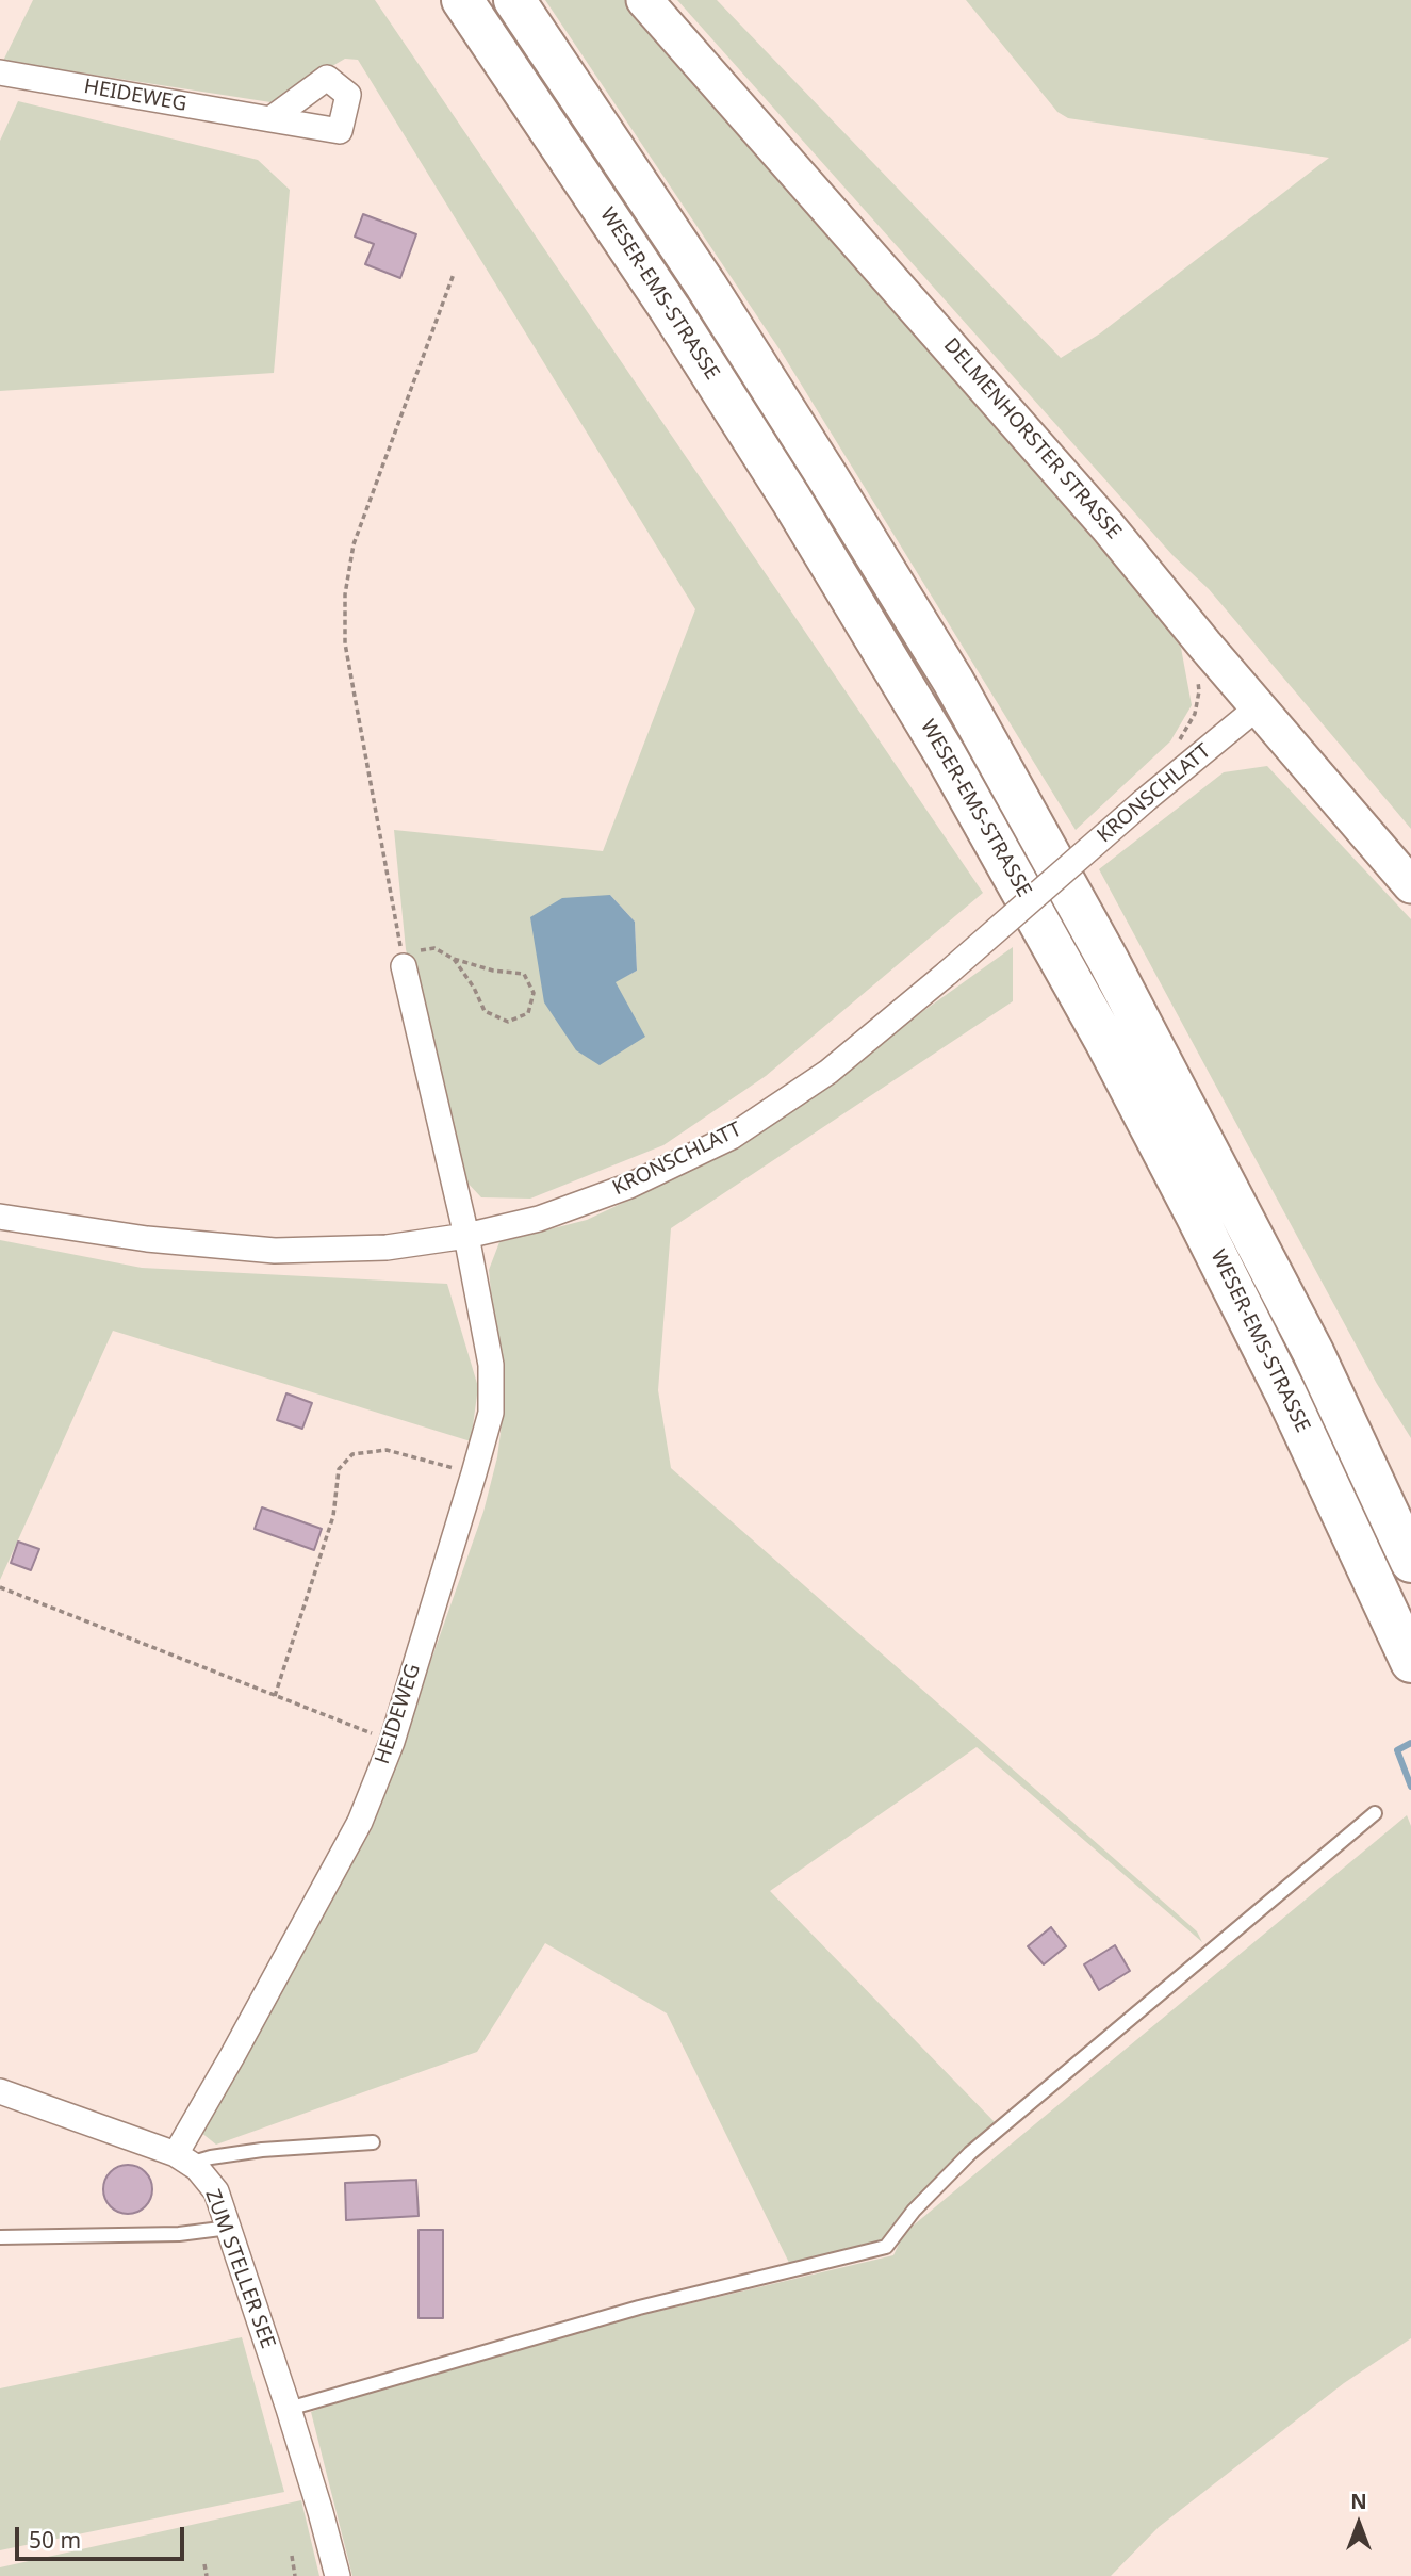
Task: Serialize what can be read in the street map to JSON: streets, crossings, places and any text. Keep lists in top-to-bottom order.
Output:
{
  "streets": {
    "highway": ["WESER-EMS-STRASSE"],
    "street": [
      "HEIDEWEG",
      "DELMENHORSTER STRASSE",
      "KRONSCHLATT",
      "ZUM STELLER SEE"
    ]
  },
  "crossings": [
    ["HEIDEWEG", "KRONSCHLATT"],
    ["HEIDEWEG", "ZUM STELLER SEE"],
    ["DELMENHORSTER STRASSE", "KRONSCHLATT"]
  ],
  "scale_bar": "50 m",
  "north": "top"
}
